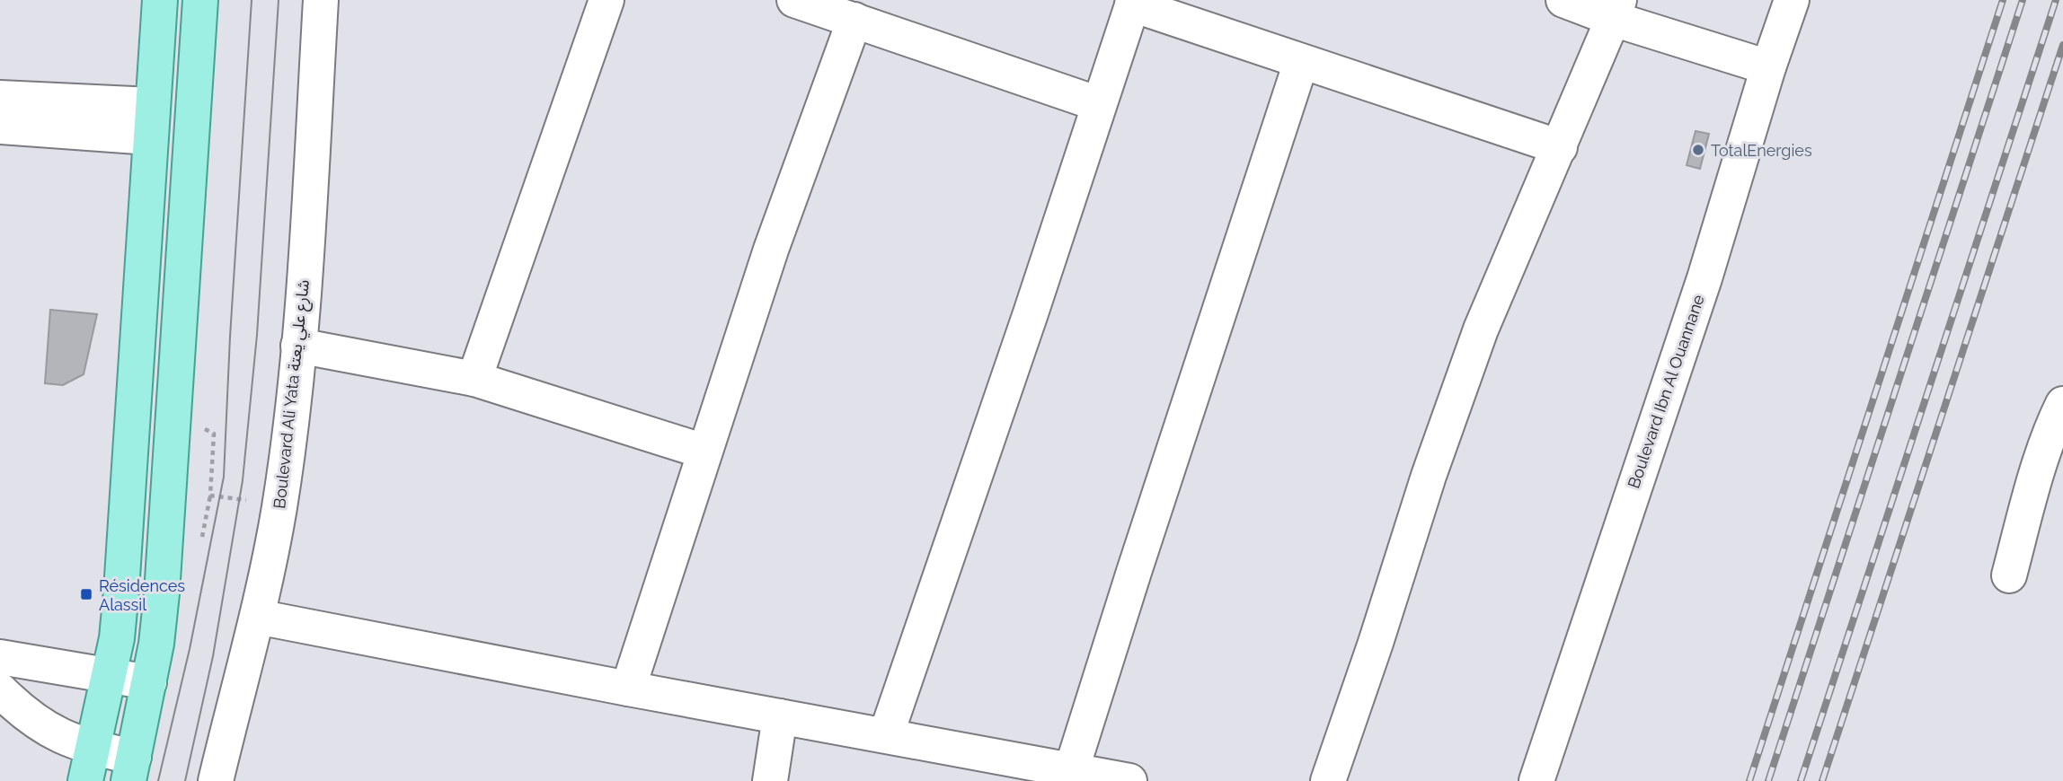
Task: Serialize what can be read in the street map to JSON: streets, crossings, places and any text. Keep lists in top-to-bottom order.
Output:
{
  "streets": {
    "street": ["Boulevard Ibn Al Ouannane", "Boulevard Ali Yata شارع علي يعتة"]
  },
  "places": {
    "other": ["TotalEnergies"],
    "transit": ["Résidences Alassil"]
  }
}
